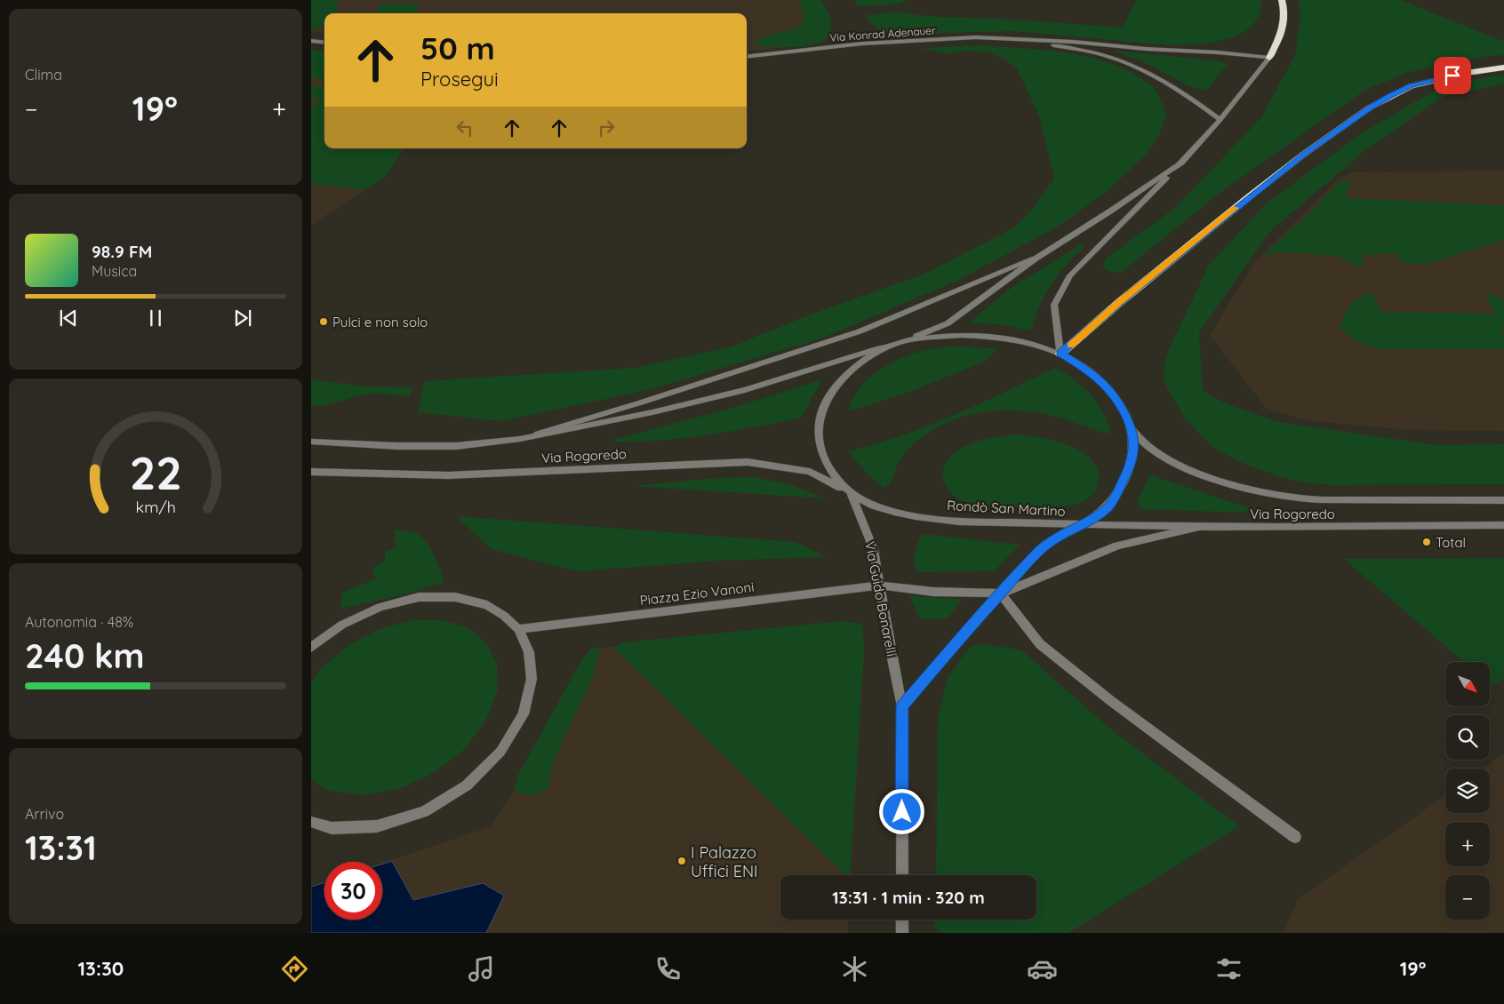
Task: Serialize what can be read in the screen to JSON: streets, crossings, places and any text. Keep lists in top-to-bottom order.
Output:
{
  "streets": {
    "street": [
      "Via Konrad Adenauer",
      "Via Rogoredo",
      "Rondò San Martino",
      "Piazza Ezio Vanoni",
      "Via Guido Bonarelli"
    ]
  },
  "crossings": [
    ["Via Rogoredo", "Rondò San Martino"],
    ["Via Rogoredo", "Via Guido Bonarelli"],
    ["Rondò San Martino", "Via Guido Bonarelli"],
    ["Piazza Ezio Vanoni", "Via Guido Bonarelli"]
  ],
  "places": ["Pulci e non solo", "Total", "I Palazzo Uffici ENI"],
  "north": "bottom right",
  "page": {
    "tile": [
      "Clima",
      ["Autonomia · 48%", "240 km"],
      ["Arrivo", "13:31"]
    ],
    "turn": ["50 m", "Prosegui"],
    "heat": ["−", "19°", "+"],
    "song": ["98.9 FM", "Musica"],
    "map_buttons": ["+", "−"],
    "limit": "30",
    "trip": "13:31 · 1 min · 320 m",
    "tabs": ["13:30", "19°"],
    "gauge": ["22", "km/h"]
  }
}
